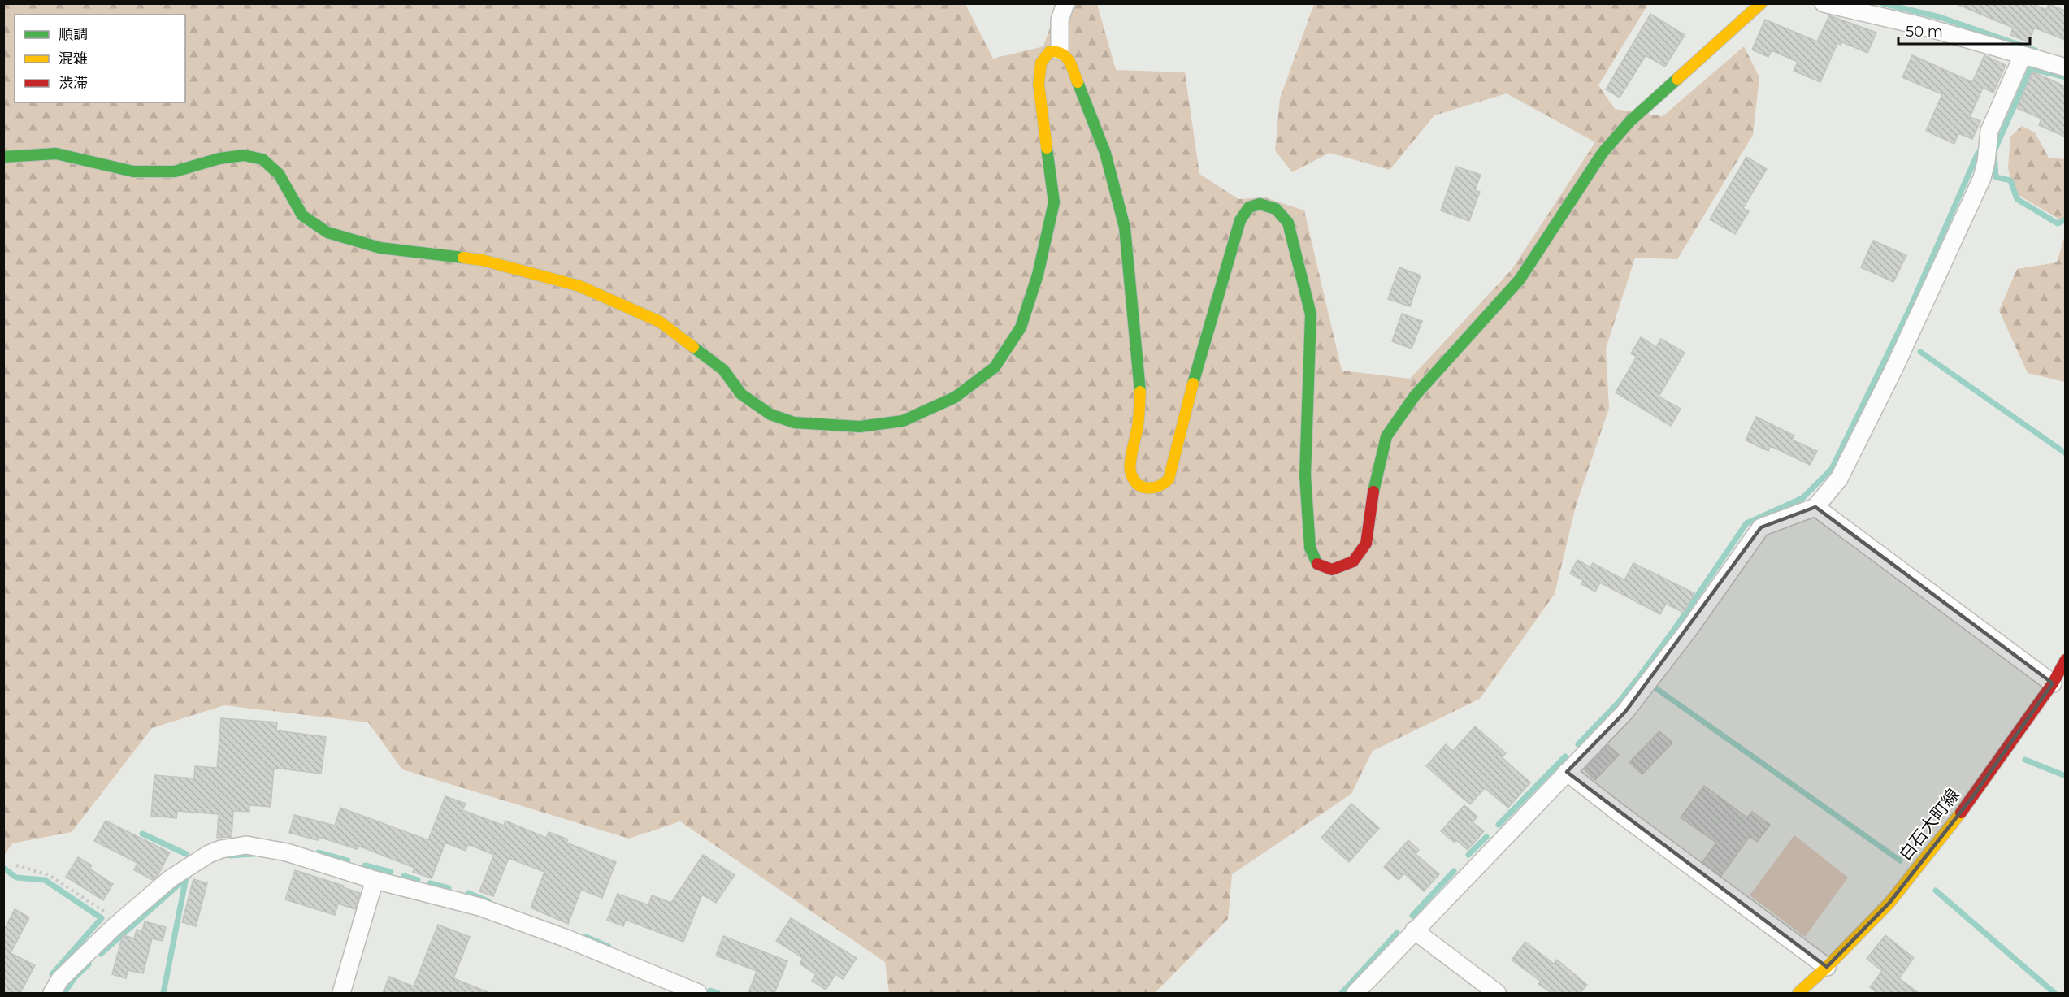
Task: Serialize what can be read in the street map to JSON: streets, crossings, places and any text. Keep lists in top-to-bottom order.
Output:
{
  "streets": {
    "street": ["白石大町線"]
  },
  "legend": ["順調", "混雑", "渋滞"],
  "scale_bar": "50 m"
}
